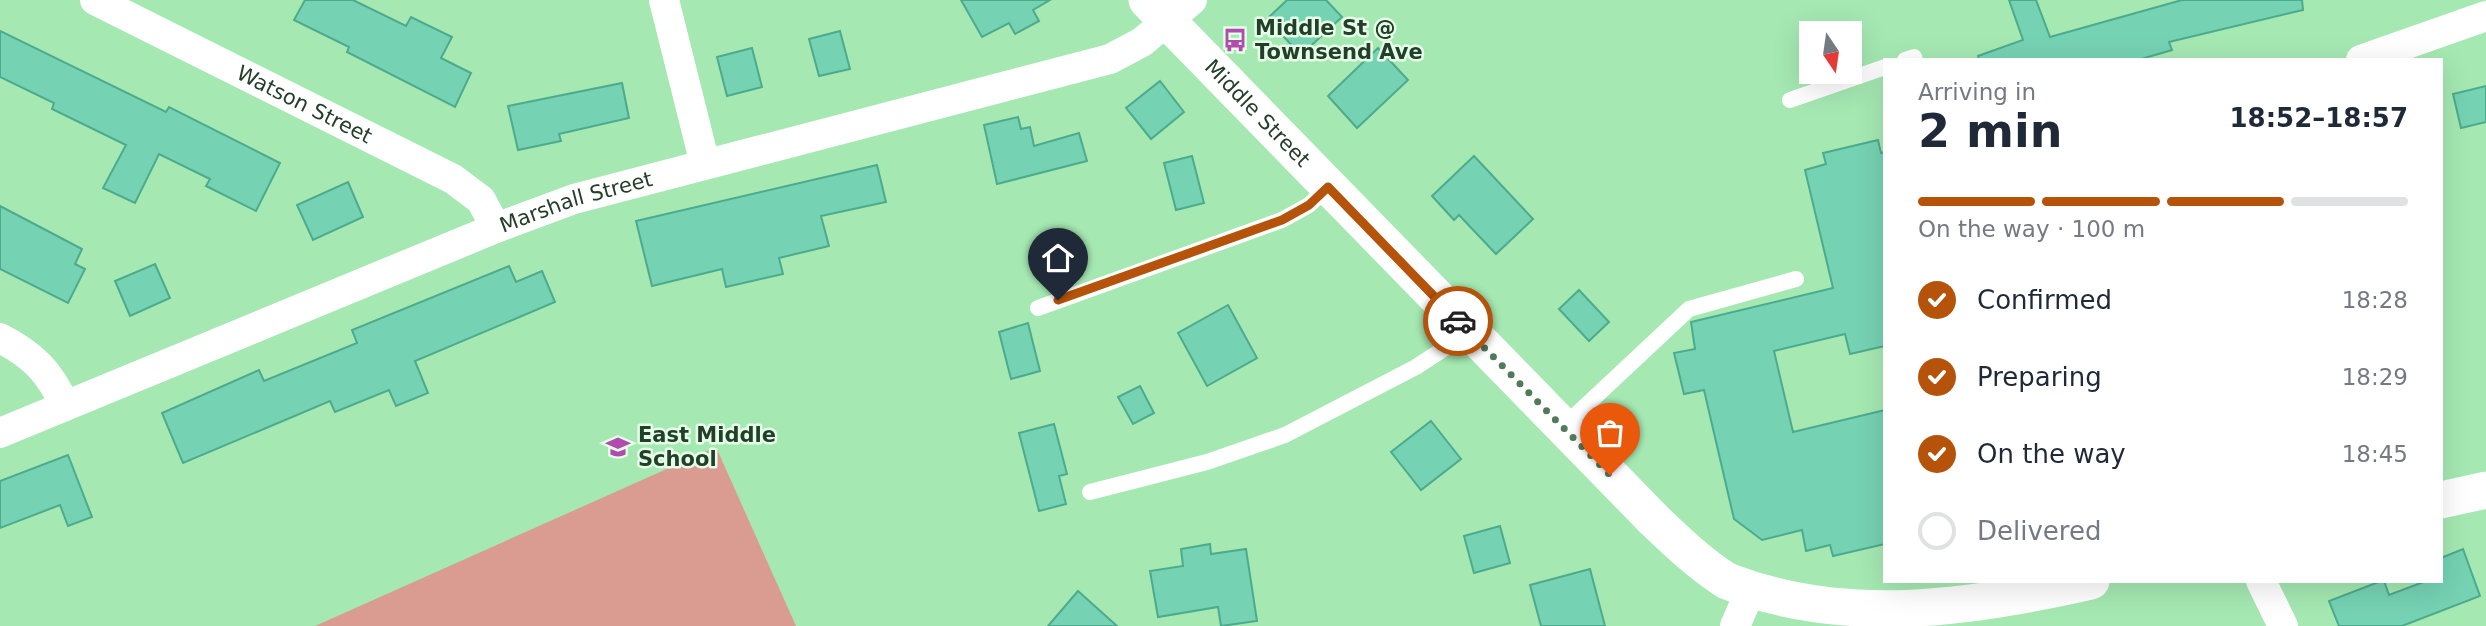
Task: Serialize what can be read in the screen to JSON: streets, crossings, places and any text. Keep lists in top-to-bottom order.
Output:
{
  "streets": {
    "street": ["Watson Street", "Middle Street", "Marshall Street"]
  },
  "crossings": [
    ["Watson Street", "Marshall Street"],
    ["Middle Street", "Marshall Street"]
  ],
  "places": {
    "bus stop": ["Middle St @ Townsend Ave"],
    "school or university": ["East Middle School"]
  },
  "north": "bottom",
  "page": {
    "heading": ["2 min", "Arriving in", "18:52–18:57"],
    "bar": "On the way · 100 m",
    "list": [
      ["Confirmed", "18:28"],
      ["Preparing", "18:29"],
      ["On the way", "18:45"],
      "Delivered"
    ]
  }
}
